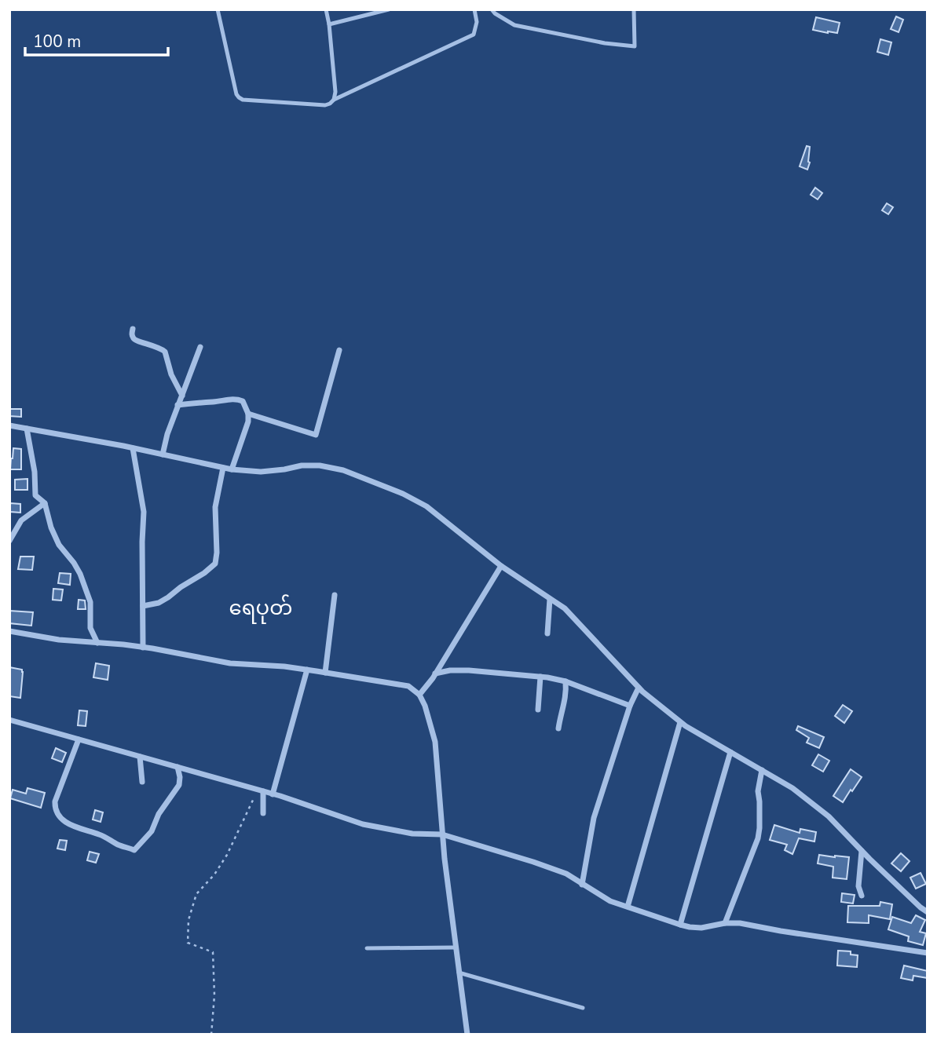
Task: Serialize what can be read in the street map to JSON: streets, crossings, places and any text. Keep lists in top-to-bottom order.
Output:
{
  "districts": ["ရေပုတ်"],
  "scale_bar": "100 m"
}
